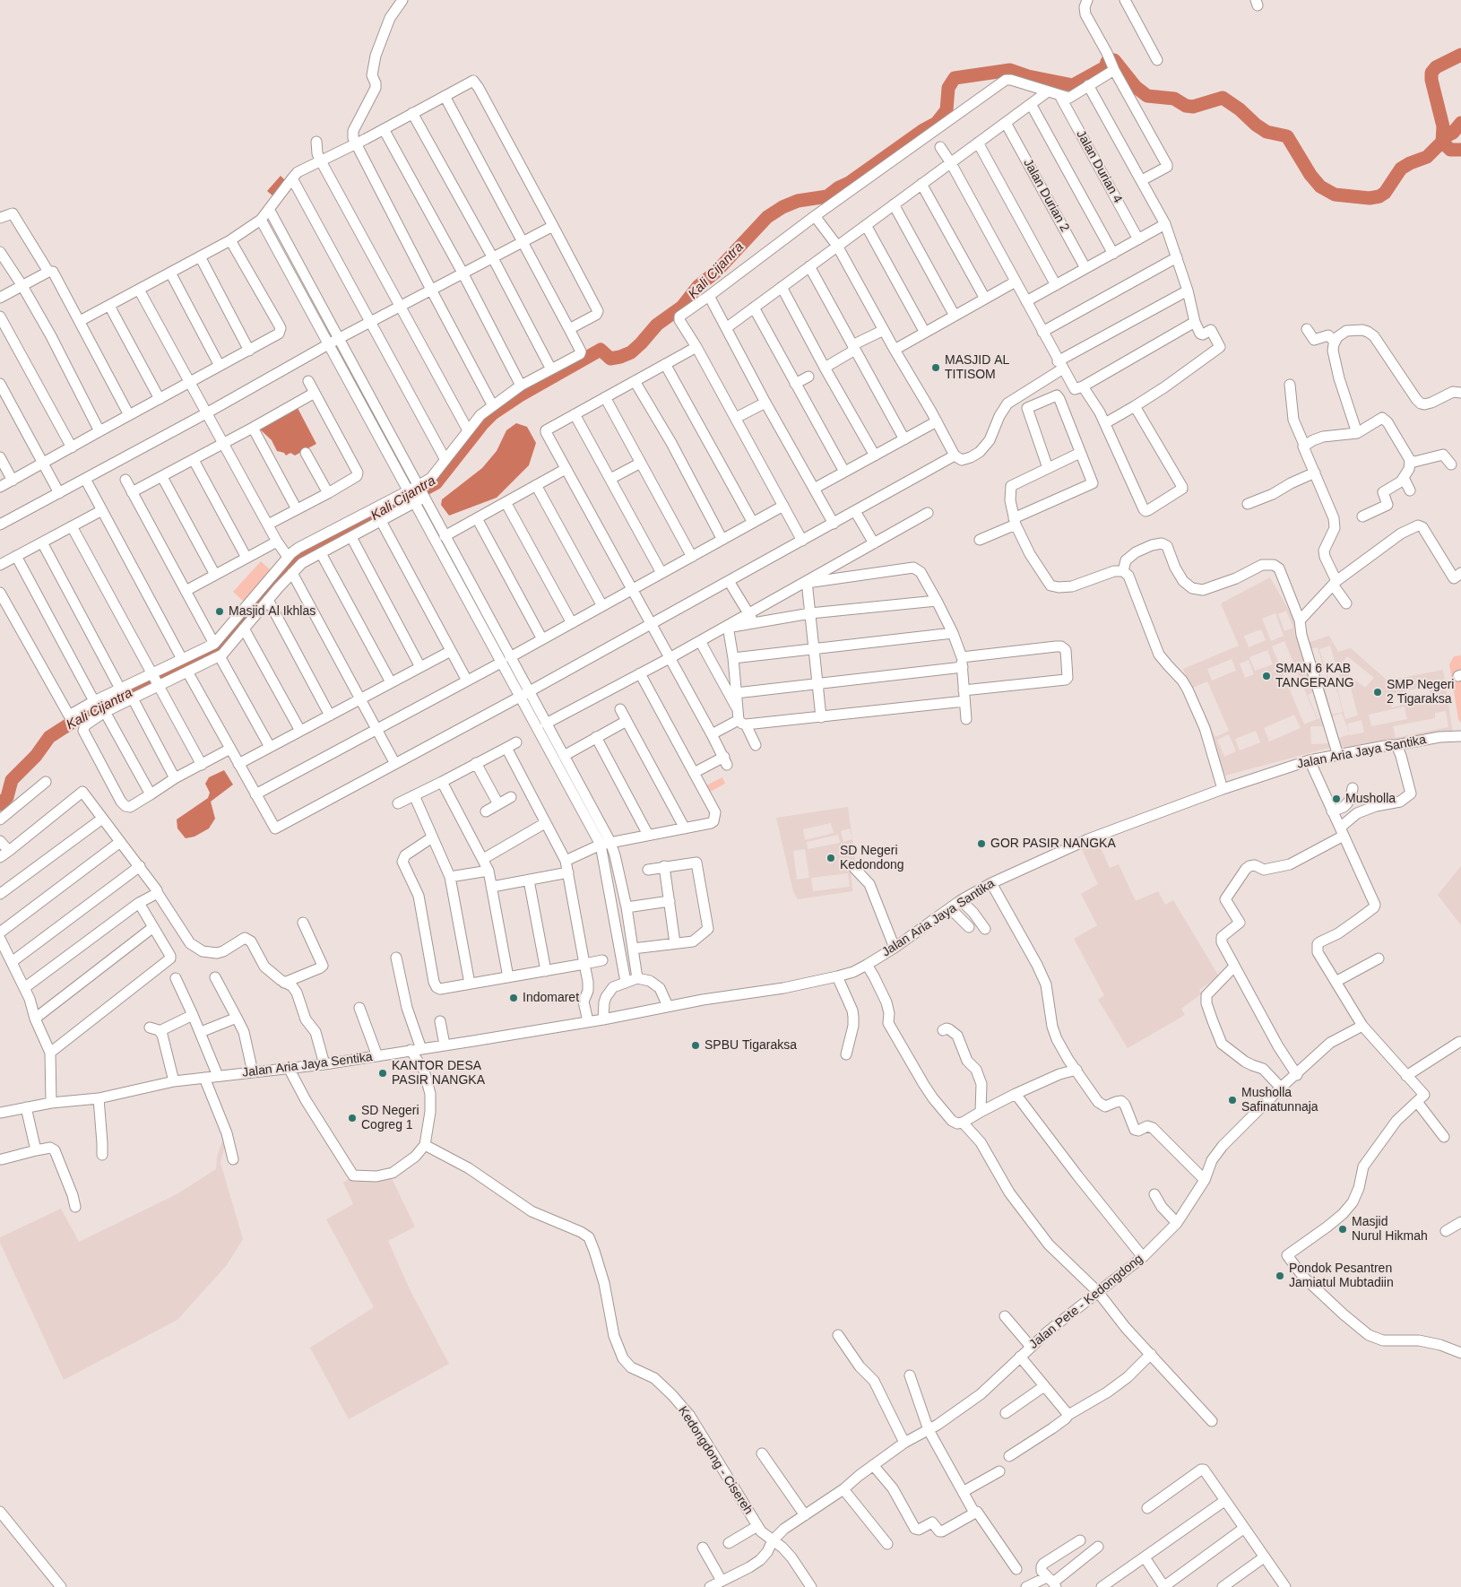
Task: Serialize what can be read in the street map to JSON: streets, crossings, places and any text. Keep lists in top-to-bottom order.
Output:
{
  "streets": {
    "street": [
      "Jalan Durian 4",
      "Jalan Durian 2",
      "Jalan Aria Jaya Santika",
      "Jalan Aria Jaya Sentika",
      "Jalan Pete - Kedongdong",
      "Kedongdong - Cisereh"
    ]
  },
  "crossings": [
    ["Jalan Aria Jaya Santika", "Jalan Aria Jaya Sentika"],
    ["Jalan Pete - Kedongdong", "Kedongdong - Cisereh"]
  ],
  "water": ["Kali Cijantra"],
  "places": [
    "MASJID AL TITISOM",
    "Masjid Al Ikhlas",
    "SMAN 6 KAB TANGERANG",
    "SMP Negeri 2 Tigaraksa",
    "Musholla",
    "GOR PASIR NANGKA",
    "SD Negeri Kedondong",
    "Indomaret",
    "SPBU Tigaraksa",
    "KANTOR DESA PASIR NANGKA",
    "Musholla Safinatunnaja",
    "SD Negeri Cogreg 1",
    "Masjid Nurul Hikmah",
    "Pondok Pesantren Jamiatul Mubtadiin"
  ]
}
